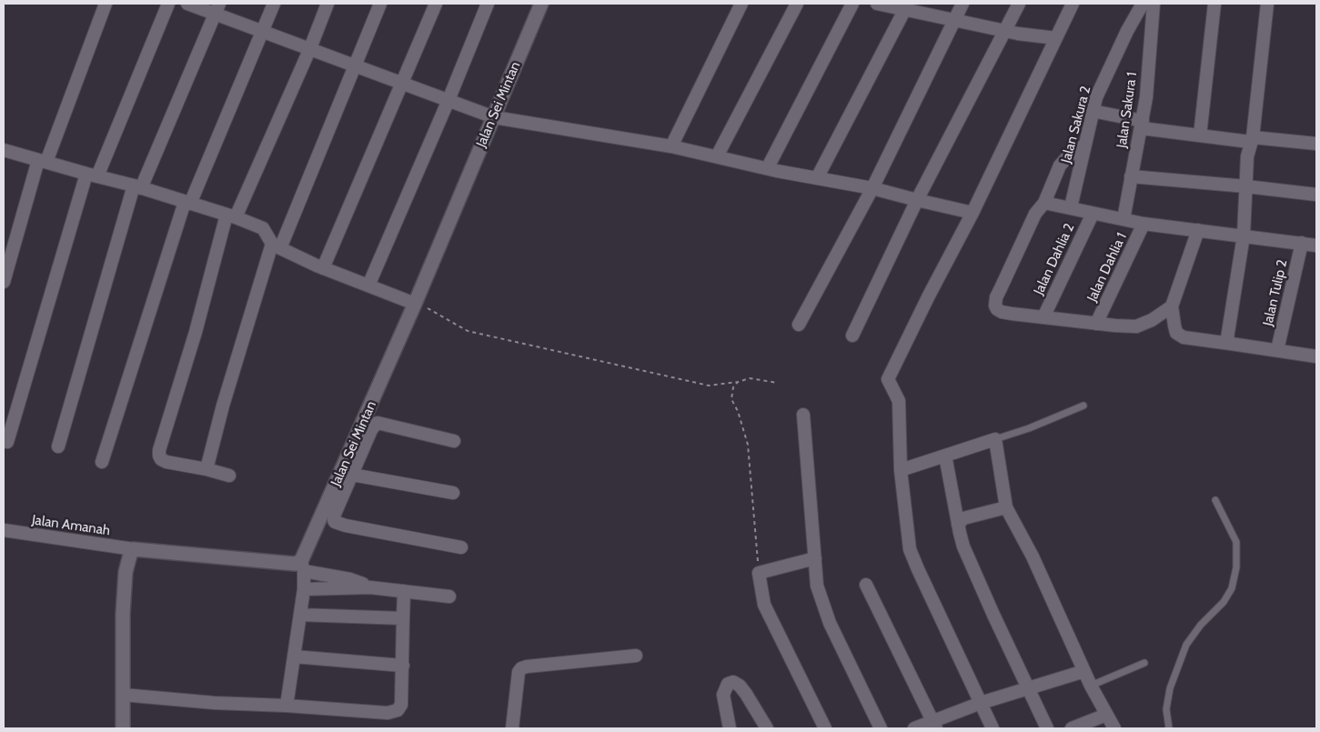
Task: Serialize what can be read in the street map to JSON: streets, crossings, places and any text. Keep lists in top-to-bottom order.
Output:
{
  "streets": {
    "street": [
      "Jalan Sei Mintan",
      "Jalan Sakura 1",
      "Jalan Sakura 2",
      "Jalan Dahlia 2",
      "Jalan Dahlia 1",
      "Jalan Tulip 2",
      "Jalan Amanah"
    ]
  }
}
